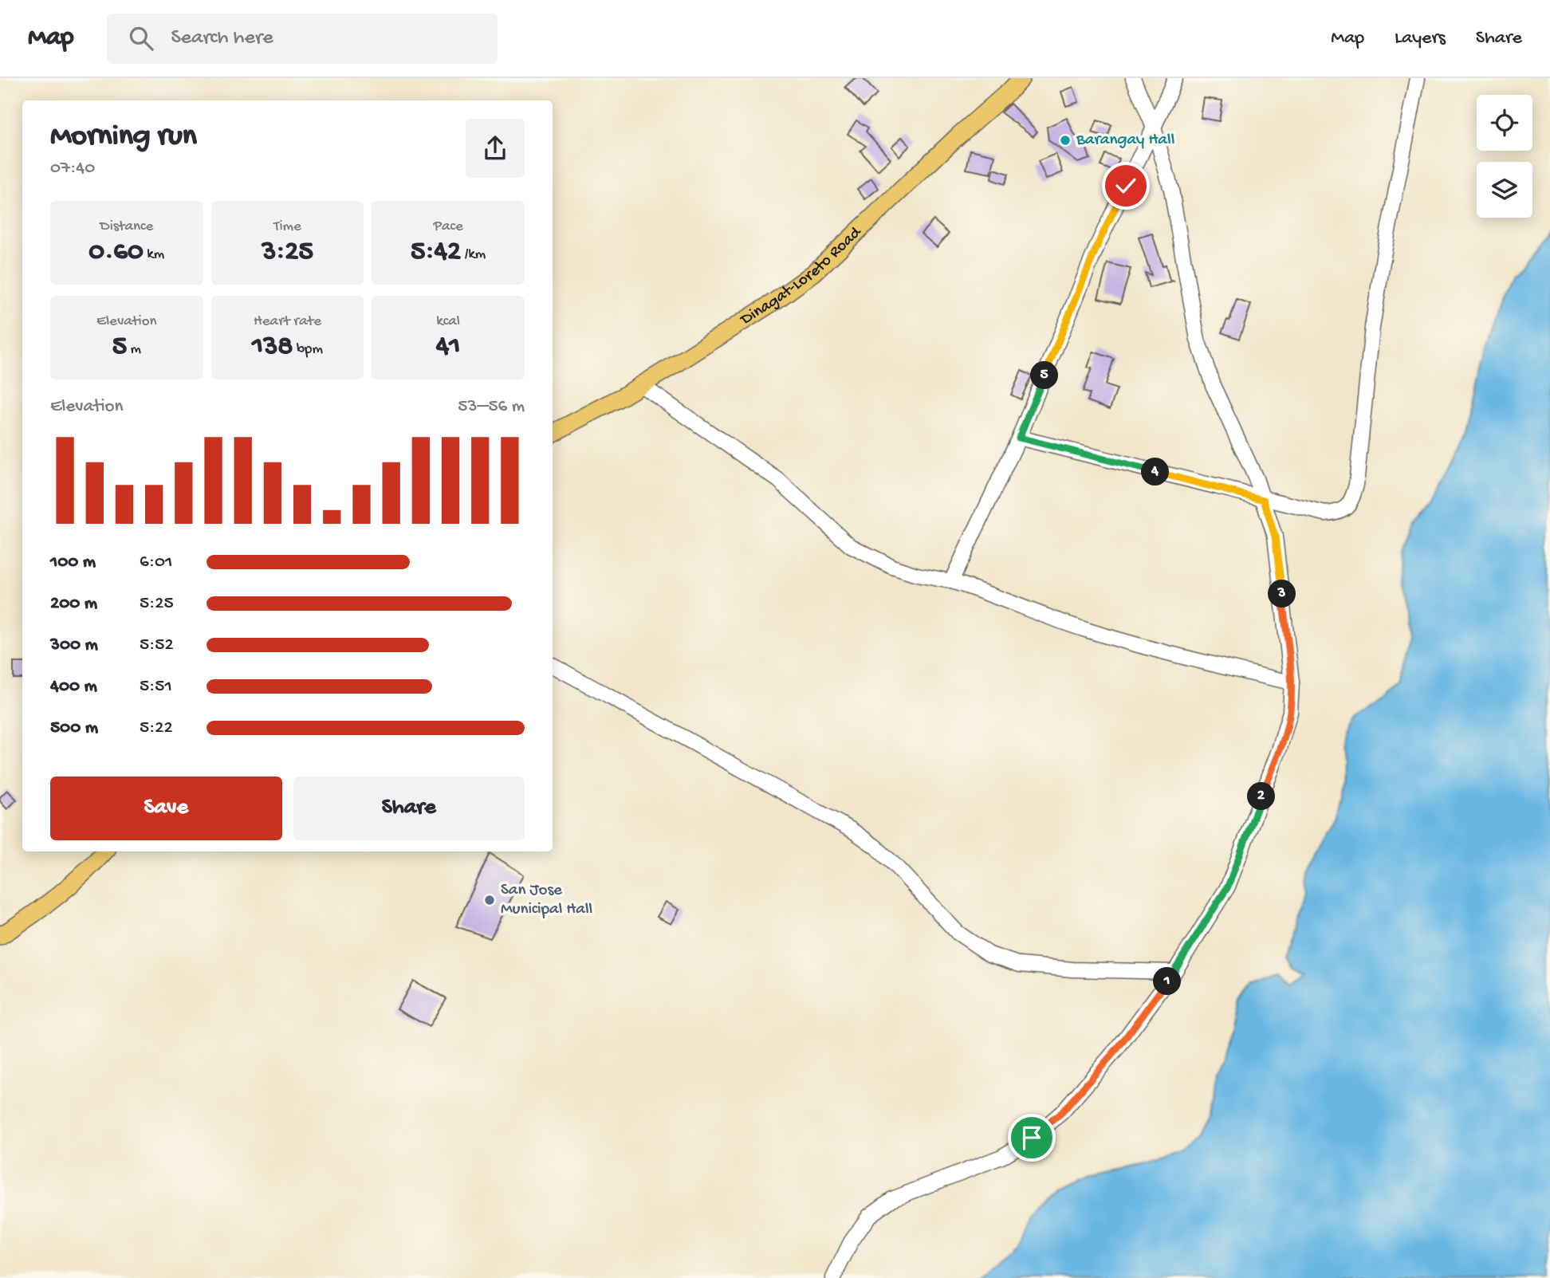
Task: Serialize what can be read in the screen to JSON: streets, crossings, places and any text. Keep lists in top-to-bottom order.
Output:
{
  "streets": {
    "main road": ["Dinagat-Loreto Road"]
  },
  "places": ["Barangay Hall", "San Jose Municipal Hall"],
  "page": {
    "header": "Map",
    "search": "Search here",
    "nav": ["Map", "Layers", "Share"],
    "heading": ["Morning run", "07:40"],
    "stats": [
      ["Distance", "0.60 km"],
      ["Time", "3:25"],
      ["Pace", "5:42 /km"],
      ["Elevation", "5 m"],
      ["Heart rate", "138 bpm"],
      ["kcal", "41"]
    ],
    "pins": [
      "5",
      "4",
      "3",
      "2",
      "1"
    ],
    "chart": ["Elevation", "53–56 m"],
    "list": [
      {
        "name": "100 m",
        "note": "6:01"
      },
      {
        "name": "200 m",
        "note": "5:25"
      },
      {
        "name": "300 m",
        "note": "5:52"
      },
      {
        "name": "400 m",
        "note": "5:51"
      },
      {
        "name": "500 m",
        "note": "5:22"
      }
    ],
    "buttons": ["Save", "Share"]
  }
}
